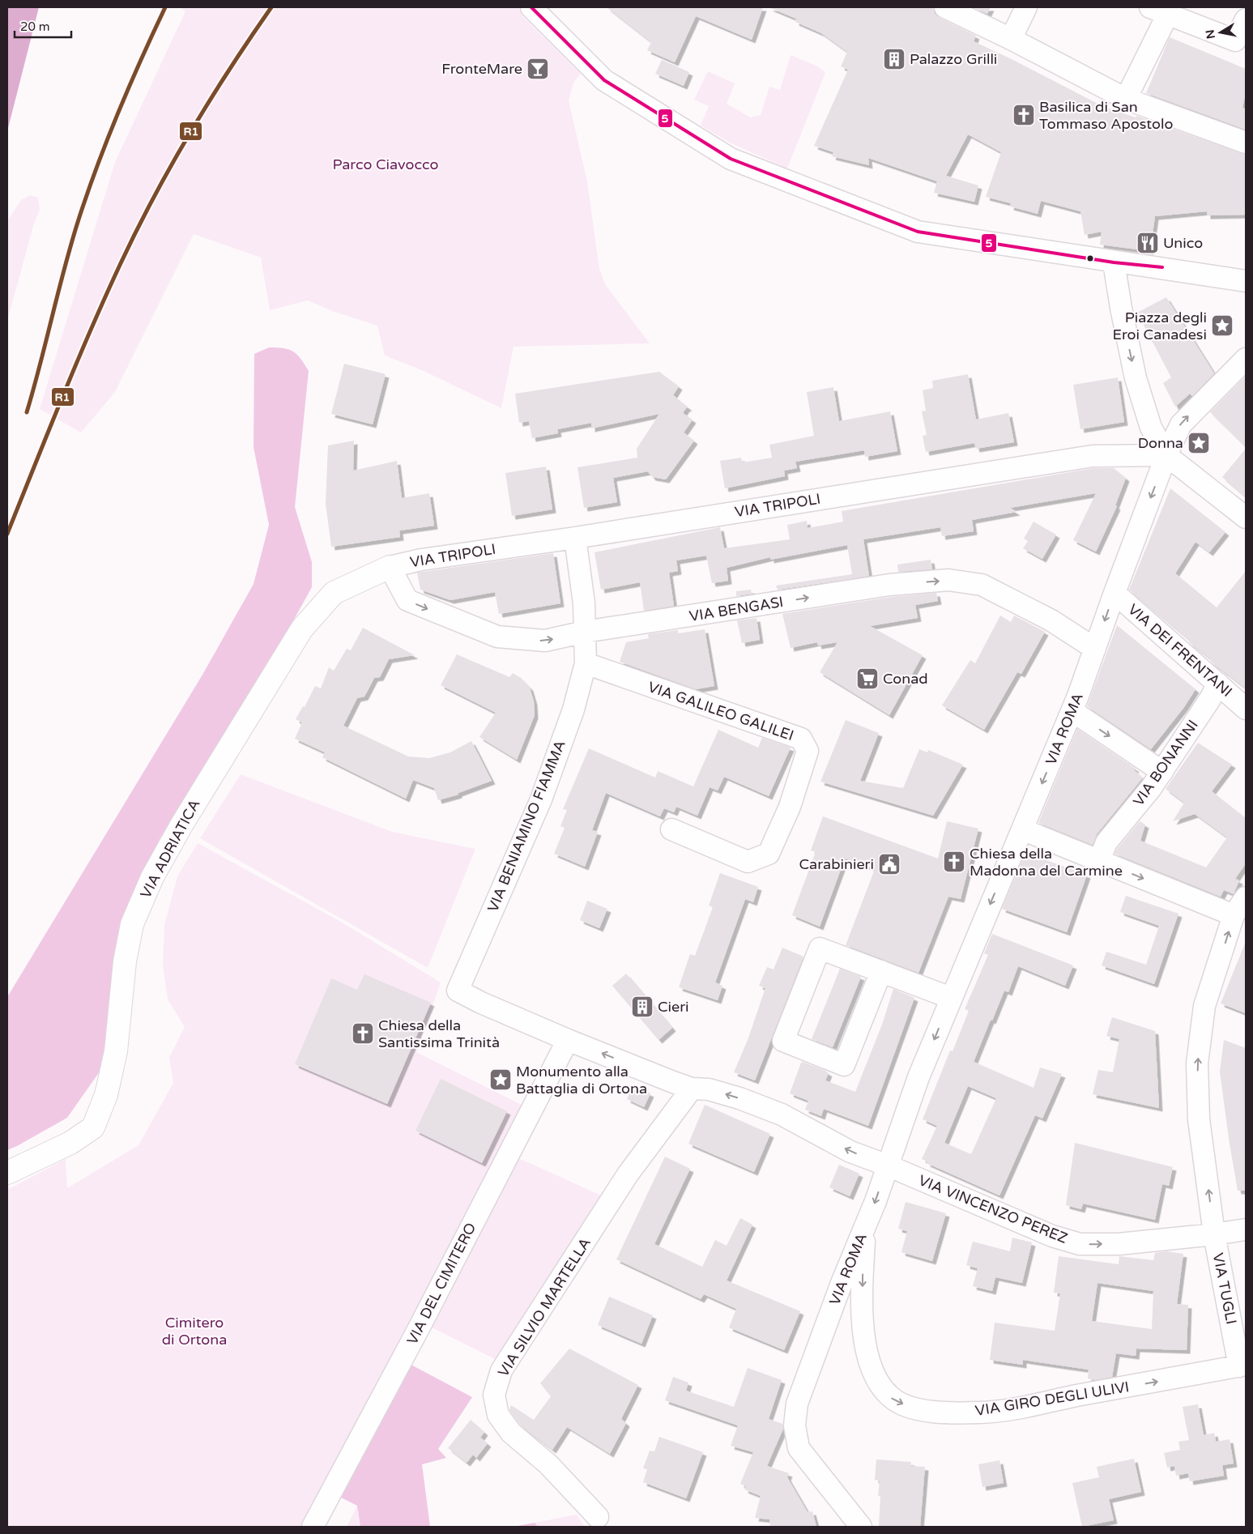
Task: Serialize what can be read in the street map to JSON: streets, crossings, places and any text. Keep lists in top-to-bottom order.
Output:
{
  "streets": {
    "main road": ["VIA ADRIATICA"],
    "street": [
      "VIA TRIPOLI",
      "VIA BENGASI",
      "VIA DEI FRENTANI",
      "VIA GALILEO GALILEI",
      "VIA ROMA",
      "VIA BONANNI",
      "VIA BENIAMINO FIAMMA",
      "VIA VINCENZO PEREZ",
      "VIA DEL CIMITERO",
      "VIA TUGLI",
      "VIA SILVIO MARTELLA",
      "VIA GIRO DEGLI ULIVI"
    ]
  },
  "crossings": [
    ["VIA TRIPOLI", "VIA BENGASI"],
    ["VIA TRIPOLI", "VIA ROMA"],
    ["VIA TRIPOLI", "VIA BENIAMINO FIAMMA"],
    ["VIA TRIPOLI", "VIA ADRIATICA"],
    ["VIA BENGASI", "VIA ROMA"],
    ["VIA BENGASI", "VIA BENIAMINO FIAMMA"],
    ["VIA BENGASI", "VIA ADRIATICA"],
    ["VIA DEI FRENTANI", "VIA ROMA"],
    ["VIA DEI FRENTANI", "VIA BONANNI"],
    ["VIA GALILEO GALILEI", "VIA BENIAMINO FIAMMA"],
    ["VIA ROMA", "VIA VINCENZO PEREZ"],
    ["VIA ROMA", "VIA GIRO DEGLI ULIVI"],
    ["VIA BENIAMINO FIAMMA", "VIA DEL CIMITERO"],
    ["VIA VINCENZO PEREZ", "VIA TUGLI"],
    ["VIA TUGLI", "VIA GIRO DEGLI ULIVI"]
  ],
  "one_way": ["VIA BENGASI", "VIA VINCENZO PEREZ", "VIA TUGLI"],
  "parks": ["Parco Ciavocco", "Cimitero di Ortona"],
  "places": {
    "building": ["Palazzo Grilli", "Cieri"],
    "bar": ["FronteMare"],
    "church": ["Basilica di San Tommaso Apostolo", "Chiesa della Madonna del Carmine", "Chiesa della Santissima Trinità"],
    "restaurant": ["Unico"],
    "place": ["Piazza degli Eroi Canadesi", "Donna", "Monumento alla Battaglia di Ortona"],
    "supermarket": ["Conad"],
    "public building": ["Carabinieri"]
  },
  "lines": ["transit line R1", "transit line 5"],
  "scale_bar": "20 m",
  "north": "left"
}
